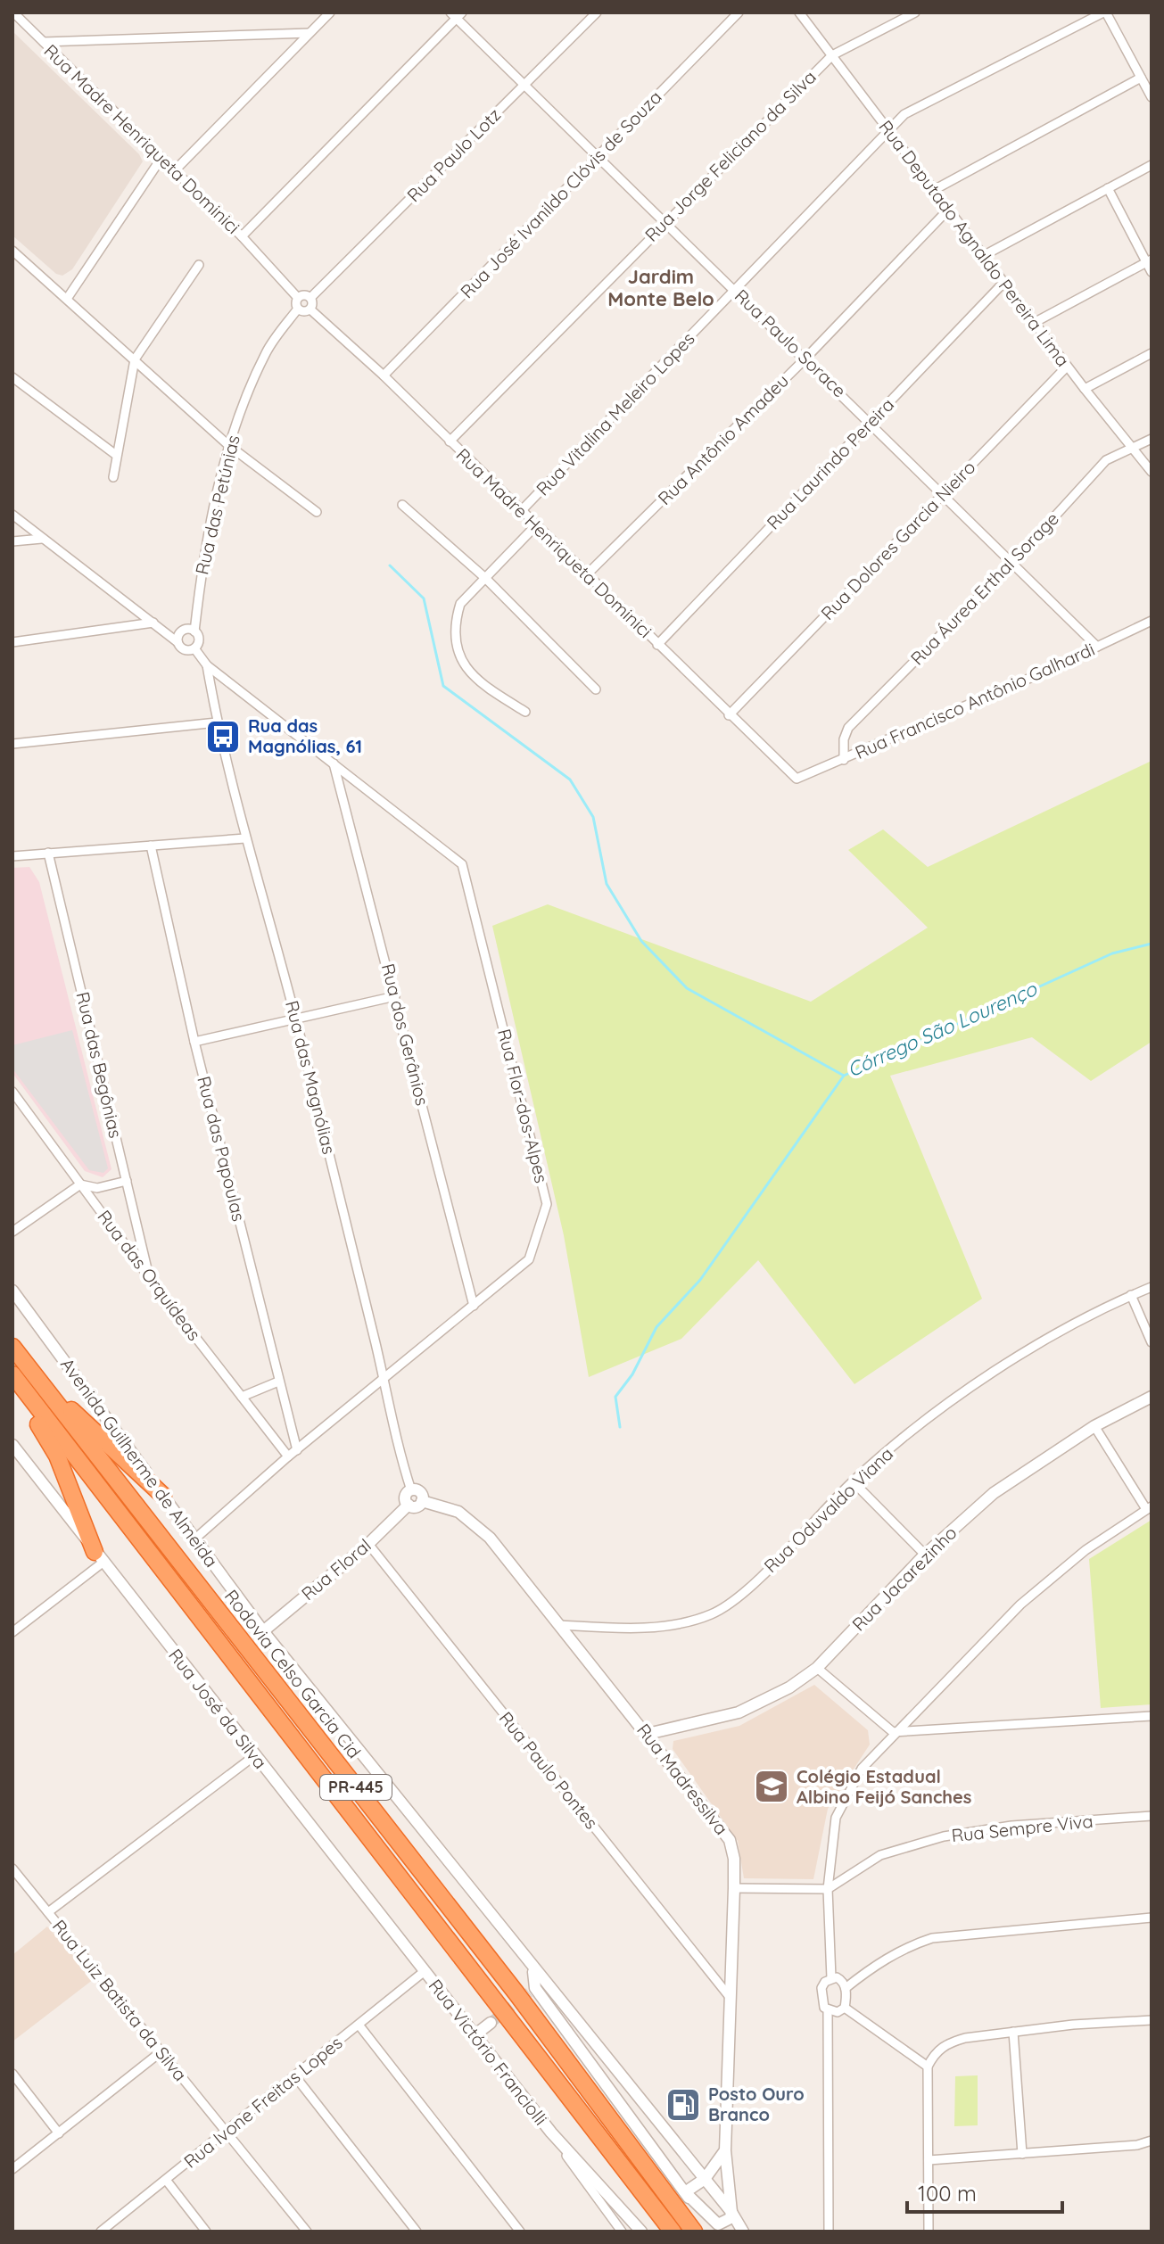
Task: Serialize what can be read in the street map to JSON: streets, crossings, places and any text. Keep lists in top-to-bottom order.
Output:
{
  "streets": {
    "highway": ["Rodovia Celso Garcia Cid", "PR-445"],
    "street": [
      "Rua Madre Henriqueta Dominici",
      "Rua Paulo Lotz",
      "Rua Jorge Feliciano da Silva",
      "Rua José Ivanildo Clóvis de Souza",
      "Rua Deputado Agnaldo Pereira Lima",
      "Rua Paulo Sorace",
      "Rua Vitalina Meleiro Lopes",
      "Rua Antônio Amadeu",
      "Rua Laurindo Pereira",
      "Rua das Petúnias",
      "Rua Dolores Garcia Nieiro",
      "Rua Áurea Erthal Sorage",
      "Rua Francisco Antônio Galhardi",
      "Rua dos Gerânios",
      "Rua das Begônias",
      "Rua das Magnólias",
      "Rua Flor-dos-Alpes",
      "Rua das Papoulas",
      "Rua das Orquídeas",
      "Avenida Guilherme de Almeida",
      "Rua Oduvaldo Viana",
      "Rua Floral",
      "Rua Jacarezinho",
      "Rua José da Silva",
      "Rua Paulo Pontes",
      "Rua Madressilva",
      "Rua Sempre Viva",
      "Rua Luiz Batista da Silva",
      "Rua Victório Franciolli",
      "Rua Ivone Freitas Lopes"
    ]
  },
  "crossings": [
    ["Rua Madre Henriqueta Dominici", "Rua Paulo Lotz"],
    ["Rua Madre Henriqueta Dominici", "Rua Jorge Feliciano da Silva"],
    ["Rua Madre Henriqueta Dominici", "Rua José Ivanildo Clóvis de Souza"],
    ["Rua Madre Henriqueta Dominici", "Rua Vitalina Meleiro Lopes"],
    ["Rua Madre Henriqueta Dominici", "Rua Antônio Amadeu"],
    ["Rua Madre Henriqueta Dominici", "Rua Laurindo Pereira"],
    ["Rua Madre Henriqueta Dominici", "Rua das Petúnias"],
    ["Rua Madre Henriqueta Dominici", "Rua Dolores Garcia Nieiro"],
    ["Rua Madre Henriqueta Dominici", "Rua Francisco Antônio Galhardi"],
    ["Rua Paulo Lotz", "Rua Paulo Sorace"],
    ["Rua Paulo Lotz", "Rua das Petúnias"],
    ["Rua Jorge Feliciano da Silva", "Rua Deputado Agnaldo Pereira Lima"],
    ["Rua Jorge Feliciano da Silva", "Rua Paulo Sorace"],
    ["Rua José Ivanildo Clóvis de Souza", "Rua Paulo Sorace"],
    ["Rua Deputado Agnaldo Pereira Lima", "Rua Vitalina Meleiro Lopes"],
    ["Rua Deputado Agnaldo Pereira Lima", "Rua Antônio Amadeu"],
    ["Rua Deputado Agnaldo Pereira Lima", "Rua Laurindo Pereira"],
    ["Rua Deputado Agnaldo Pereira Lima", "Rua Dolores Garcia Nieiro"],
    ["Rua Deputado Agnaldo Pereira Lima", "Rua Áurea Erthal Sorage"],
    ["Rua Paulo Sorace", "Rua Vitalina Meleiro Lopes"],
    ["Rua Paulo Sorace", "Rua Antônio Amadeu"],
    ["Rua Paulo Sorace", "Rua Laurindo Pereira"],
    ["Rua Paulo Sorace", "Rua Dolores Garcia Nieiro"],
    ["Rua Paulo Sorace", "Rua Áurea Erthal Sorage"],
    ["Rua Paulo Sorace", "Rua Francisco Antônio Galhardi"],
    ["Rua das Petúnias", "Rua Flor-dos-Alpes"],
    ["Rua Áurea Erthal Sorage", "Rua Francisco Antônio Galhardi"],
    ["Rua dos Gerânios", "Rua Flor-dos-Alpes"],
    ["Rua das Begônias", "Rua das Orquídeas"],
    ["Rua das Magnólias", "Rua Flor-dos-Alpes"],
    ["Rua das Magnólias", "Rua Floral"],
    ["Rua das Magnólias", "Rua Madressilva"],
    ["Rua Flor-dos-Alpes", "Rua das Papoulas"],
    ["Rua Flor-dos-Alpes", "Rua das Orquídeas"],
    ["Rua Flor-dos-Alpes", "Avenida Guilherme de Almeida"],
    ["Avenida Guilherme de Almeida", "Rua Floral"],
    ["Rua Oduvaldo Viana", "Rua Madressilva"],
    ["Rua Floral", "Rua Paulo Pontes"],
    ["Rua Floral", "Rua Madressilva"],
    ["Rua Jacarezinho", "Rua Madressilva"],
    ["Rua José da Silva", "Rua Victório Franciolli"],
    ["Rua José da Silva", "Rua Ivone Freitas Lopes"],
    ["Rua Paulo Pontes", "Rua Madressilva"],
    ["Rua Luiz Batista da Silva", "Rua Ivone Freitas Lopes"],
    ["Rua Victório Franciolli", "Rua Ivone Freitas Lopes"]
  ],
  "districts": ["Jardim Monte Belo"],
  "water": ["Córrego São Lourenço"],
  "places": {
    "bus stop": ["Rua das Magnólias, 61"],
    "school or university": ["Colégio Estadual Albino Feijó Sanches"],
    "fuel station": ["Posto Ouro Branco"]
  },
  "scale_bar": "100 m"
}
